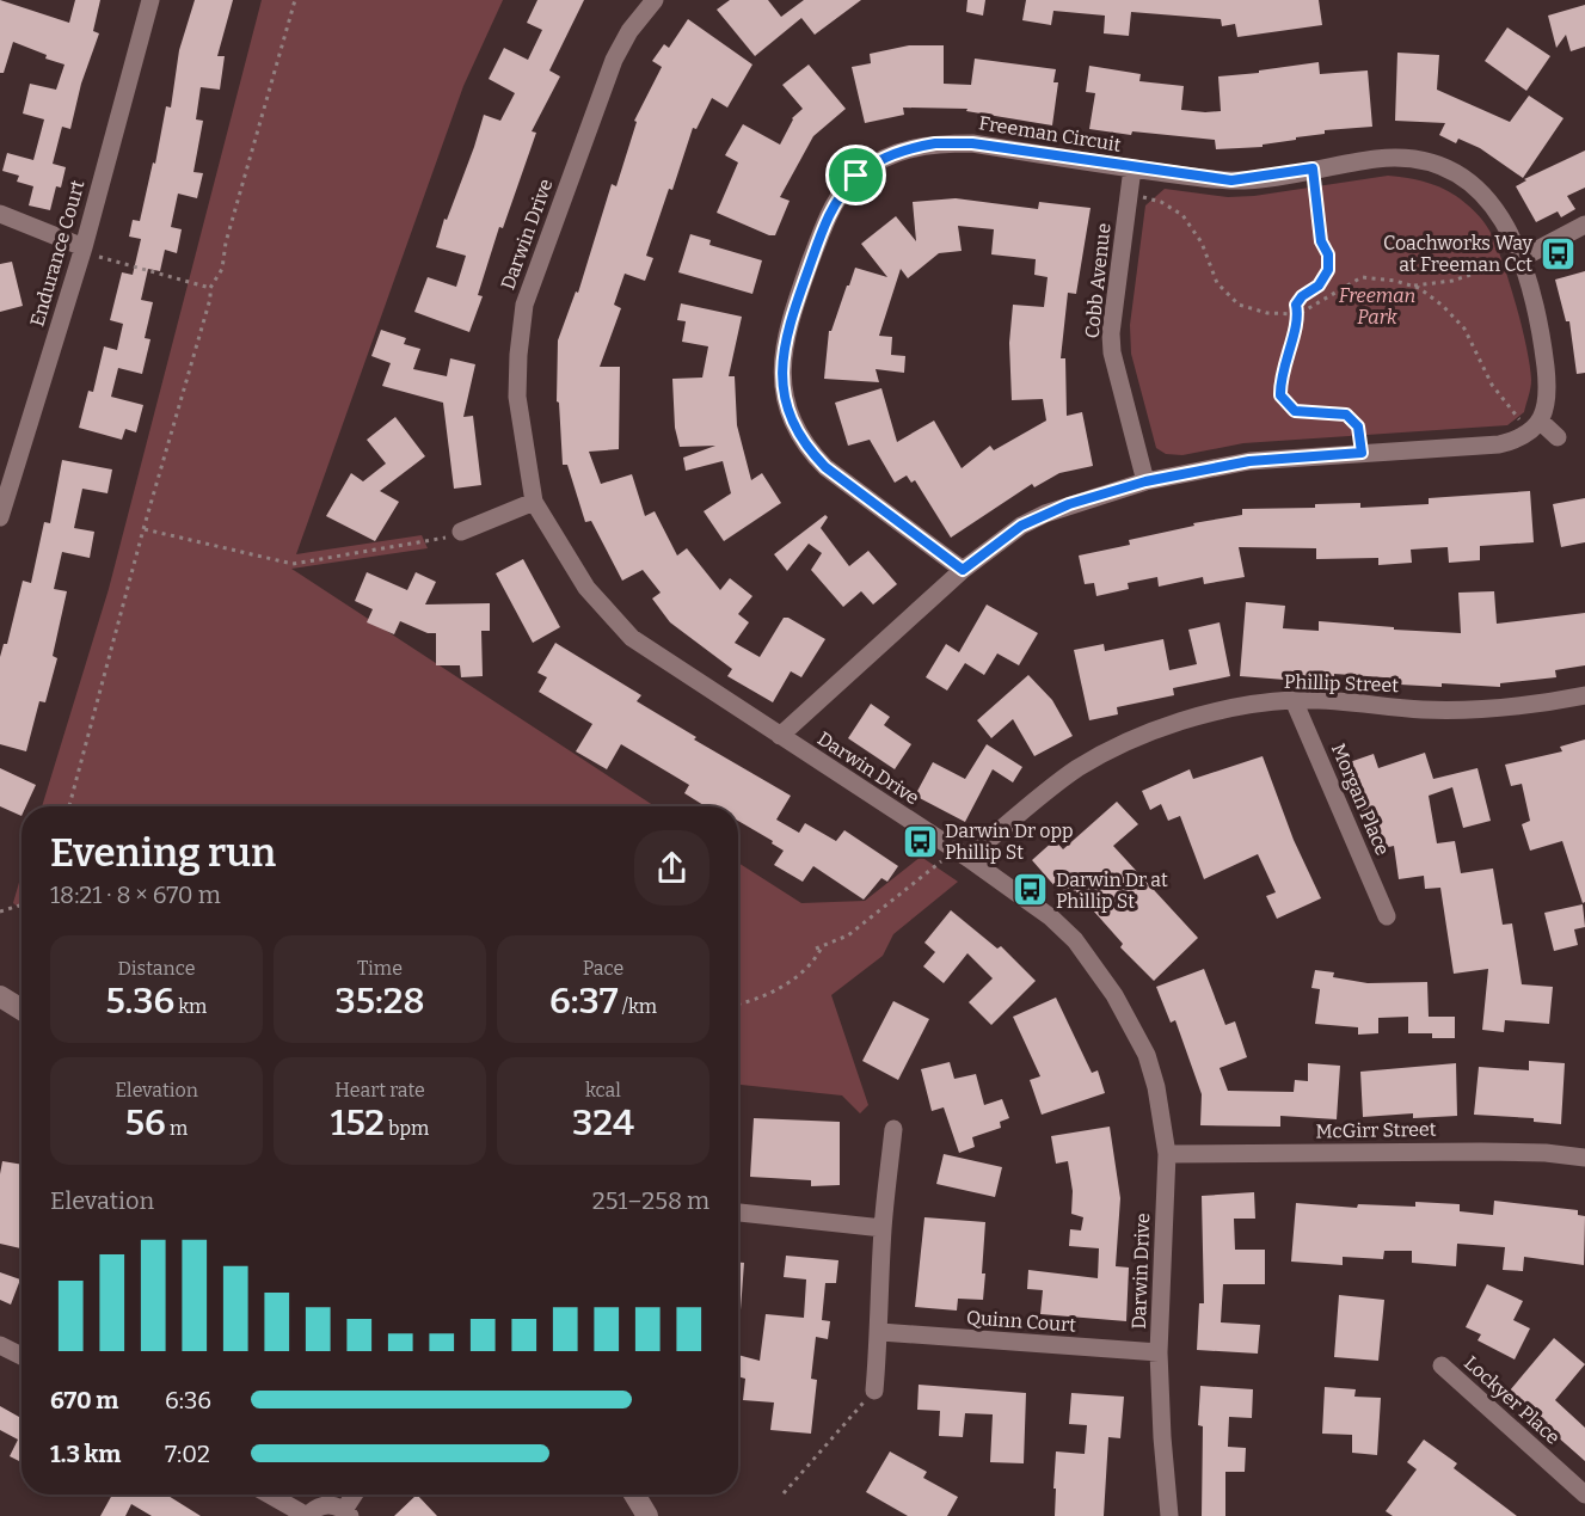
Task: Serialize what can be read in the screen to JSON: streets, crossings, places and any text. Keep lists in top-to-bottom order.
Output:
{
  "streets": {
    "street": [
      "Freeman Circuit",
      "Darwin Drive",
      "Endurance Court",
      "Cobb Avenue",
      "Phillip Street",
      "Morgan Place",
      "McGirr Street",
      "Quinn Court",
      "Lockyer Place"
    ]
  },
  "crossings": [
    ["Freeman Circuit", "Cobb Avenue"],
    ["Darwin Drive", "Phillip Street"],
    ["Darwin Drive", "McGirr Street"],
    ["Darwin Drive", "Quinn Court"],
    ["Phillip Street", "Morgan Place"]
  ],
  "parks": ["Freeman Park"],
  "places": {
    "bus stop": ["Coachworks Way at Freeman Cct", "Darwin Dr opp Phillip St", "Darwin Dr at Phillip St"]
  },
  "page": {
    "heading": ["Evening run", "18:21 · 8 × 670 m"],
    "stats": [
      ["Distance", "5.36 km"],
      ["Time", "35:28"],
      ["Pace", "6:37 /km"],
      ["Elevation", "56 m"],
      ["Heart rate", "152 bpm"],
      ["kcal", "324"]
    ],
    "chart": ["Elevation", "251–258 m"],
    "list": [
      {
        "name": "670 m",
        "note": "6:36"
      },
      {
        "name": "1.3 km",
        "note": "7:02"
      }
    ]
  }
}
